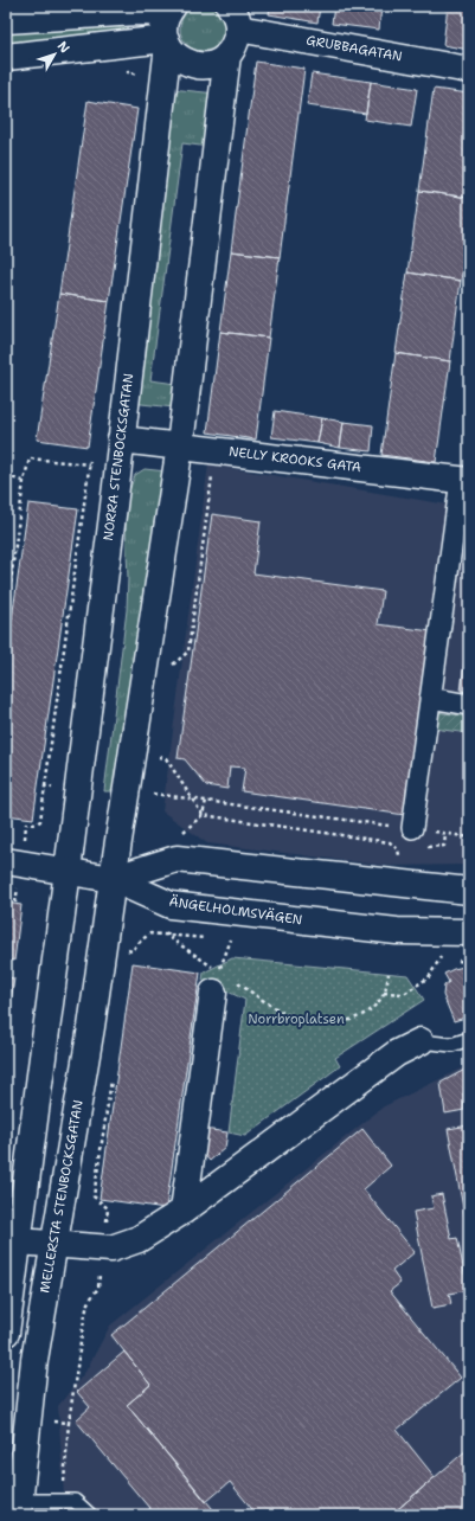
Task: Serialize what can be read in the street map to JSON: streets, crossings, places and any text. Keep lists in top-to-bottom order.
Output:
{
  "streets": {
    "street": [
      "GRUBBAGATAN",
      "NORRA STENBOCKSGATAN",
      "NELLY KROOKS GATA",
      "ÄNGELHOLMSVÄGEN",
      "MELLERSTA STENBOCKSGATAN"
    ]
  },
  "crossings": [
    ["NORRA STENBOCKSGATAN", "NELLY KROOKS GATA"],
    ["ÄNGELHOLMSVÄGEN", "MELLERSTA STENBOCKSGATAN"]
  ],
  "parks": ["Norrbroplatsen"],
  "north": "top right"
}
